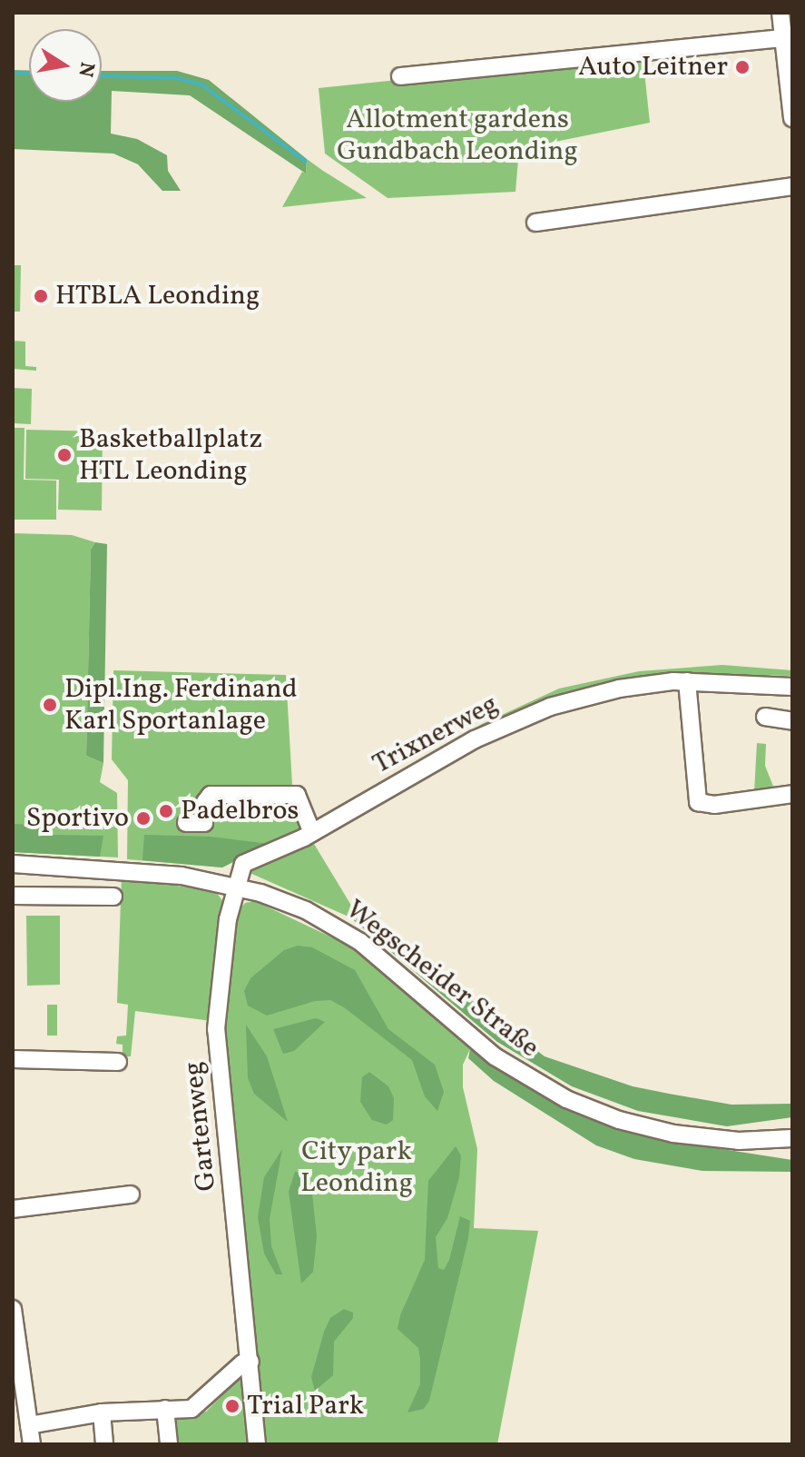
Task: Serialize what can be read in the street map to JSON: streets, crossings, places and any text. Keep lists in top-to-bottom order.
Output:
{
  "streets": {
    "street": ["Trixnerweg", "Wegscheider Straße", "Gartenweg"]
  },
  "crossings": [
    ["Trixnerweg", "Wegscheider Straße"],
    ["Trixnerweg", "Gartenweg"],
    ["Wegscheider Straße", "Gartenweg"]
  ],
  "parks": ["Allotment gardens Gundbach Leonding", "City park Leonding"],
  "places": [
    "Auto Leitner",
    "HTBLA Leonding",
    "Basketballplatz HTL Leonding",
    "Dipl.Ing. Ferdinand Karl Sportanlage",
    "Padelbros",
    "Sportivo",
    "Trial Park"
  ],
  "north": "right"
}
